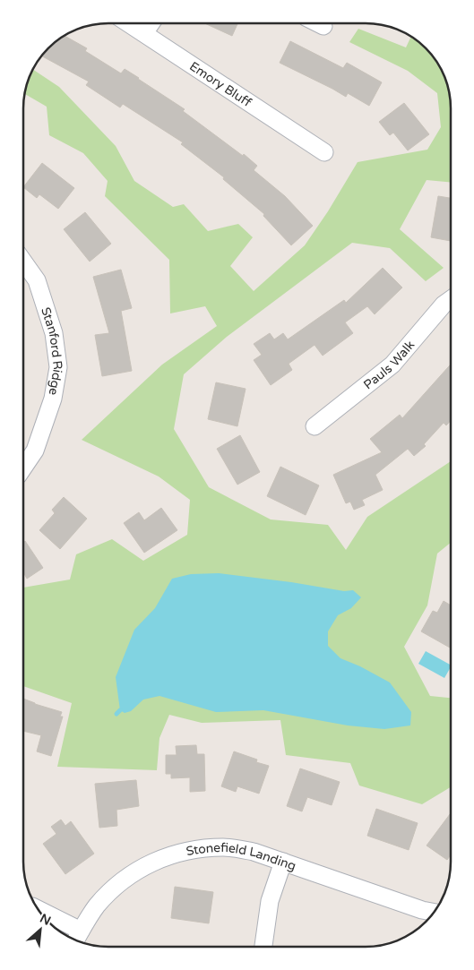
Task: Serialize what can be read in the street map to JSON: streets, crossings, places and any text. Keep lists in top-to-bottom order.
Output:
{
  "streets": {
    "street": [
      "Emory Bluff",
      "Stanford Ridge",
      "Pauls Walk",
      "Stonefield Landing"
    ]
  },
  "north": "top right"
}
